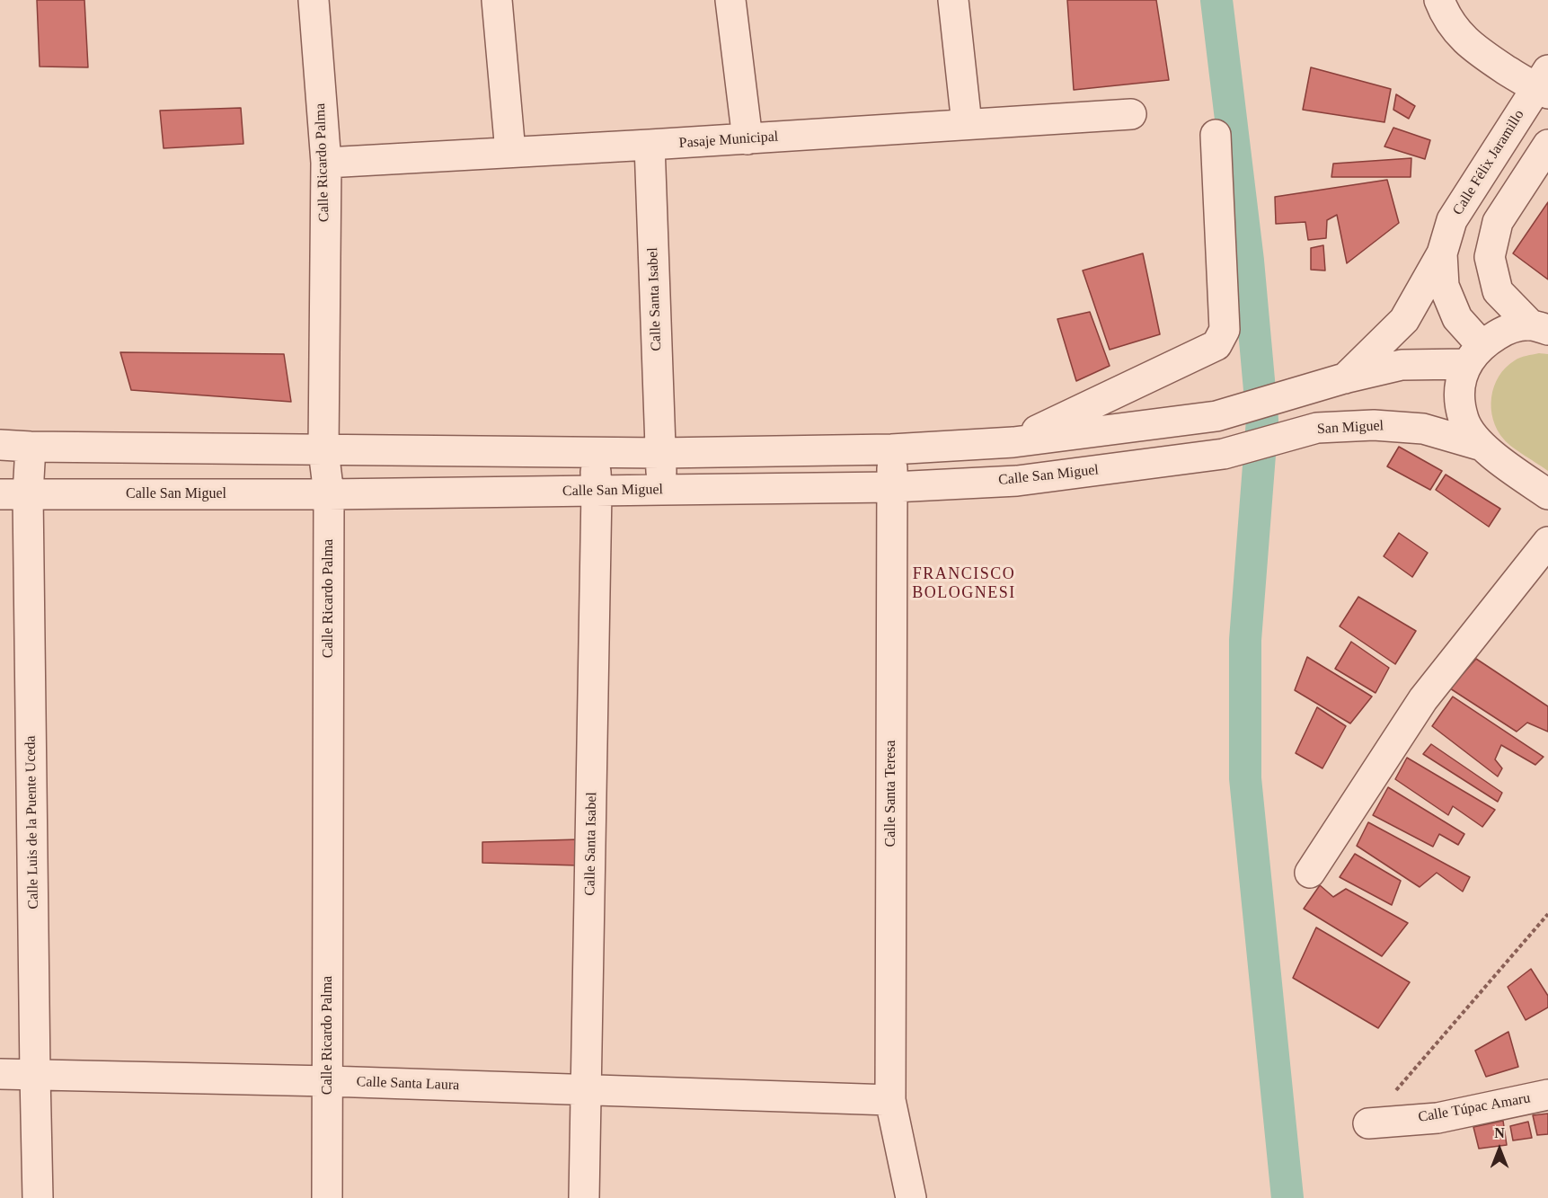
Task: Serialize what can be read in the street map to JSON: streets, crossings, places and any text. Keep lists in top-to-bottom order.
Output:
{
  "streets": {
    "street": [
      "Pasaje Municipal",
      "Calle Ricardo Palma",
      "Calle Félix Jaramillo",
      "Calle Santa Isabel",
      "San Miguel",
      "Calle San Miguel",
      "Calle Santa Teresa",
      "Calle Luis de la Puente Uceda",
      "Calle Santa Laura",
      "Calle Túpac Amaru"
    ]
  },
  "crossings": [
    ["Pasaje Municipal", "Calle Ricardo Palma"],
    ["Pasaje Municipal", "Calle Santa Isabel"],
    ["Calle Ricardo Palma", "Calle San Miguel"],
    ["Calle Ricardo Palma", "Calle Santa Laura"],
    ["Calle Santa Isabel", "Calle San Miguel"],
    ["Calle Santa Isabel", "Calle Santa Laura"],
    ["San Miguel", "Calle San Miguel"],
    ["Calle San Miguel", "Calle Santa Teresa"],
    ["Calle San Miguel", "Calle Luis de la Puente Uceda"],
    ["Calle Santa Teresa", "Calle Santa Laura"],
    ["Calle Luis de la Puente Uceda", "Calle Santa Laura"]
  ],
  "districts": ["FRANCISCO BOLOGNESI"],
  "north": "top"
}
